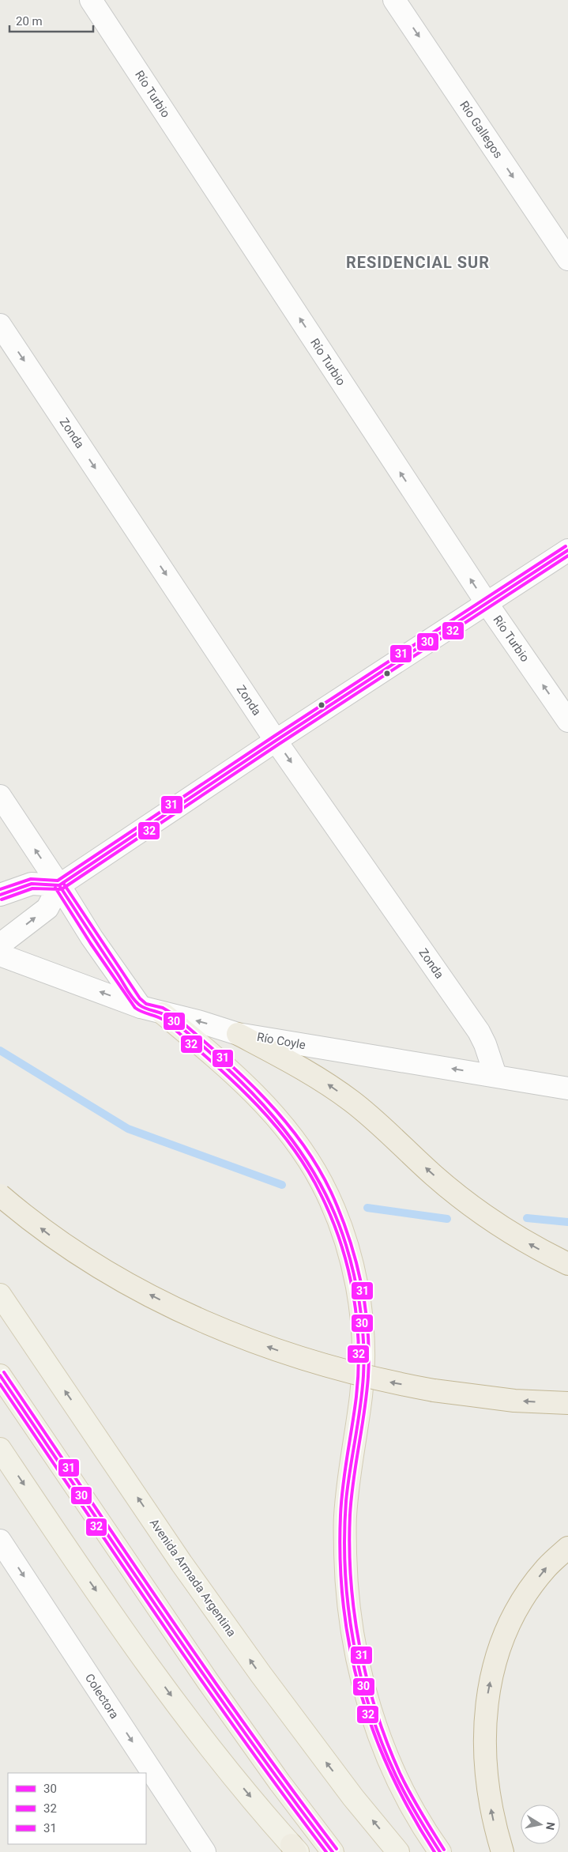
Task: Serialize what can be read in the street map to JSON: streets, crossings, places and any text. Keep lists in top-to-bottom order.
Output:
{
  "streets": {
    "main road": ["Avenida Armada Argentina"],
    "street": [
      "Río Turbio",
      "Río Gallegos",
      "Zonda",
      "Río Coyle",
      "Colectora"
    ]
  },
  "crossings": [
    ["Zonda", "Río Coyle"]
  ],
  "one_way": [
    "Río Turbio",
    "Río Gallegos",
    "Zonda",
    "Río Coyle",
    "Colectora"
  ],
  "districts": ["RESIDENCIAL SUR"],
  "lines": ["transit line 31", "transit line 30", "transit line 32"],
  "legend": ["30", "32", "31"],
  "scale_bar": "20 m",
  "north": "right"
}
